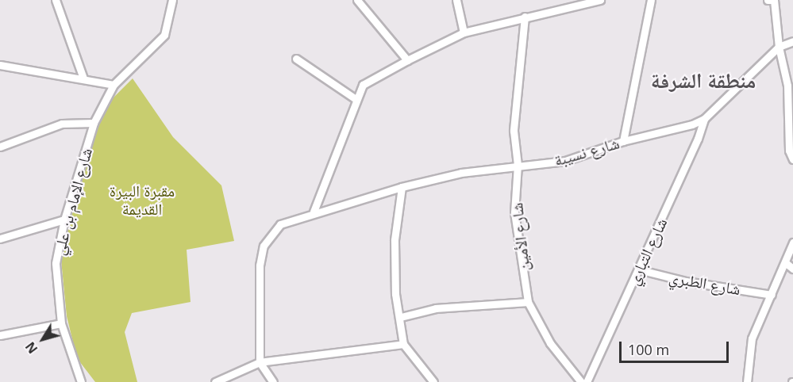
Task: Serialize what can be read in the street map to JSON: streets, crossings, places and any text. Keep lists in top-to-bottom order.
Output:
{
  "streets": {
    "street": [
      "شارع نسيبة",
      "شارع الإمام بن علي",
      "شارع الأمين",
      "شارع التباري",
      "شارع الطبري"
    ]
  },
  "crossings": [
    ["شارع نسيبة", "شارع الأمين"],
    ["شارع نسيبة", "شارع التباري"],
    ["شارع التباري", "شارع الطبري"]
  ],
  "districts": ["منطقة الشرفة"],
  "parks": ["مقبرة البيرة القديمة"],
  "scale_bar": "100 m",
  "north": "bottom left"
}
